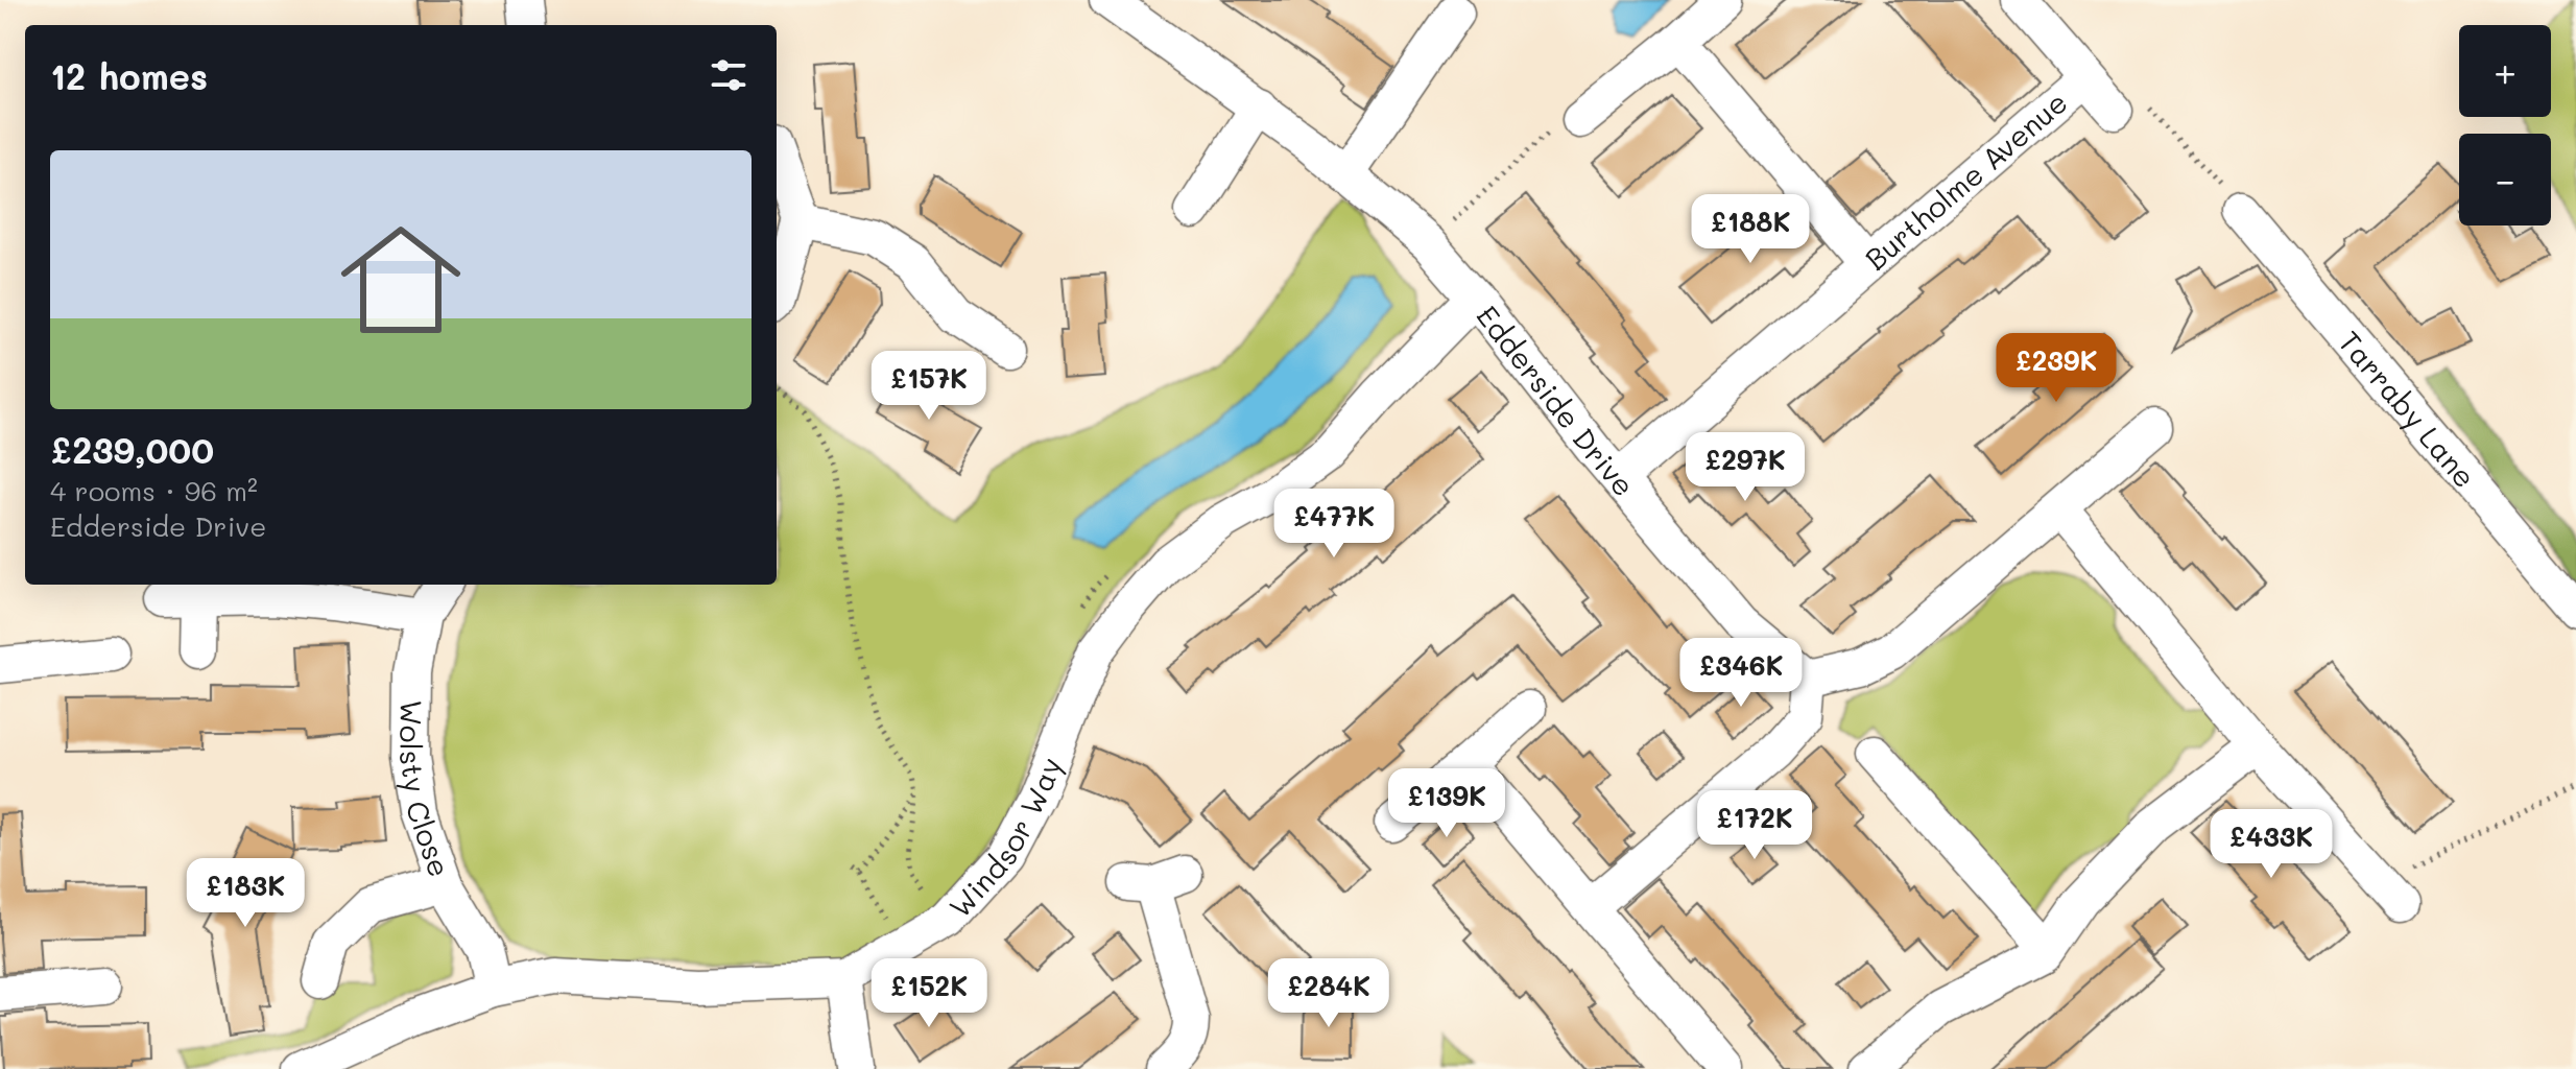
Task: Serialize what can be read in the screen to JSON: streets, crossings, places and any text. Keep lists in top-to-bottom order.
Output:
{
  "streets": {
    "street": [
      "Burtholme Avenue",
      "Edderside Drive",
      "Tarraby Lane",
      "Wolsty Close",
      "Windsor Way"
    ]
  },
  "crossings": [
    ["Burtholme Avenue", "Edderside Drive"],
    ["Edderside Drive", "Windsor Way"],
    ["Wolsty Close", "Windsor Way"]
  ],
  "page": {
    "map_buttons": ["+", "−"],
    "heading": "12 homes",
    "list": [
      {
        "name": "£239,000",
        "note": "4 rooms · 96 m² · Edderside Drive"
      }
    ],
    "price": [
      "£188K",
      "£239K",
      "£157K",
      "£297K",
      "£477K",
      "£346K",
      "£139K",
      "£172K",
      "£433K",
      "£183K",
      "£152K",
      "£284K"
    ]
  }
}
